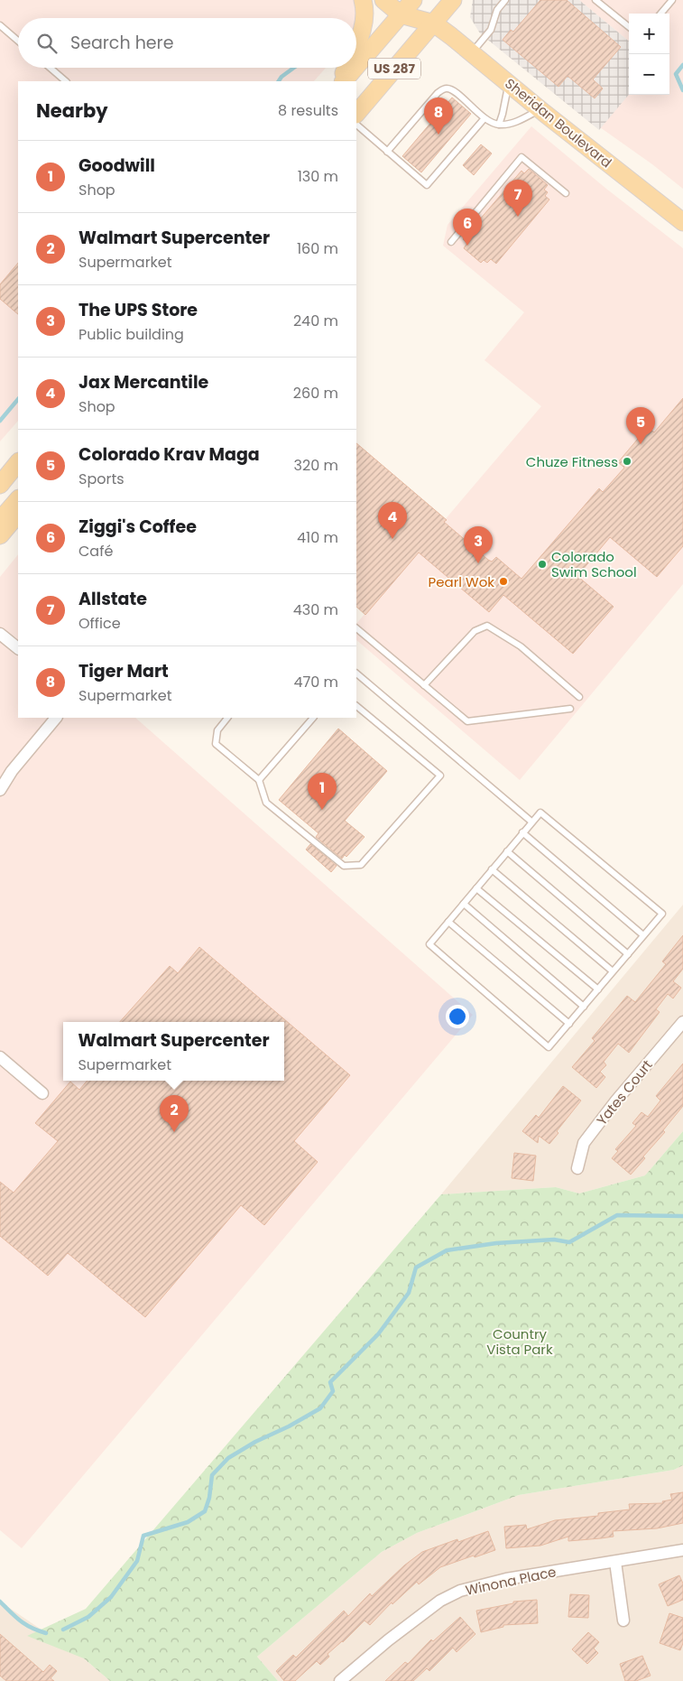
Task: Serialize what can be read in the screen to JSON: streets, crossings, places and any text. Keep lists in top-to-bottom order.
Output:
{
  "streets": {
    "main road": ["US 287", "Sheridan Boulevard"],
    "street": ["Yates Court", "Winona Place"]
  },
  "crossings": [
    ["US 287", "Sheridan Boulevard"]
  ],
  "parks": ["Country Vista Park"],
  "places": ["Chuze Fitness", "Colorado Swim School", "Pearl Wok"],
  "page": {
    "map_buttons": ["+", "−"],
    "search": "Search here",
    "heading": ["Nearby", "8 results"],
    "pins": [
      "8",
      "7",
      "6",
      "5",
      "4",
      "3",
      "1",
      "2"
    ],
    "list": [
      {
        "mark": "1",
        "name": "Goodwill",
        "note": "Shop",
        "value": "130 m"
      },
      {
        "mark": "2",
        "name": "Walmart Supercenter",
        "note": "Supermarket",
        "value": "160 m"
      },
      {
        "mark": "3",
        "name": "The UPS Store",
        "note": "Public building",
        "value": "240 m"
      },
      {
        "mark": "4",
        "name": "Jax Mercantile",
        "note": "Shop",
        "value": "260 m"
      },
      {
        "mark": "5",
        "name": "Colorado Krav Maga",
        "note": "Sports",
        "value": "320 m"
      },
      {
        "mark": "6",
        "name": "Ziggi's Coffee",
        "note": "Café",
        "value": "410 m"
      },
      {
        "mark": "7",
        "name": "Allstate",
        "note": "Office",
        "value": "430 m"
      },
      {
        "mark": "8",
        "name": "Tiger Mart",
        "note": "Supermarket",
        "value": "470 m"
      }
    ],
    "popup": ["Walmart Supercenter", "Supermarket"]
  }
}
